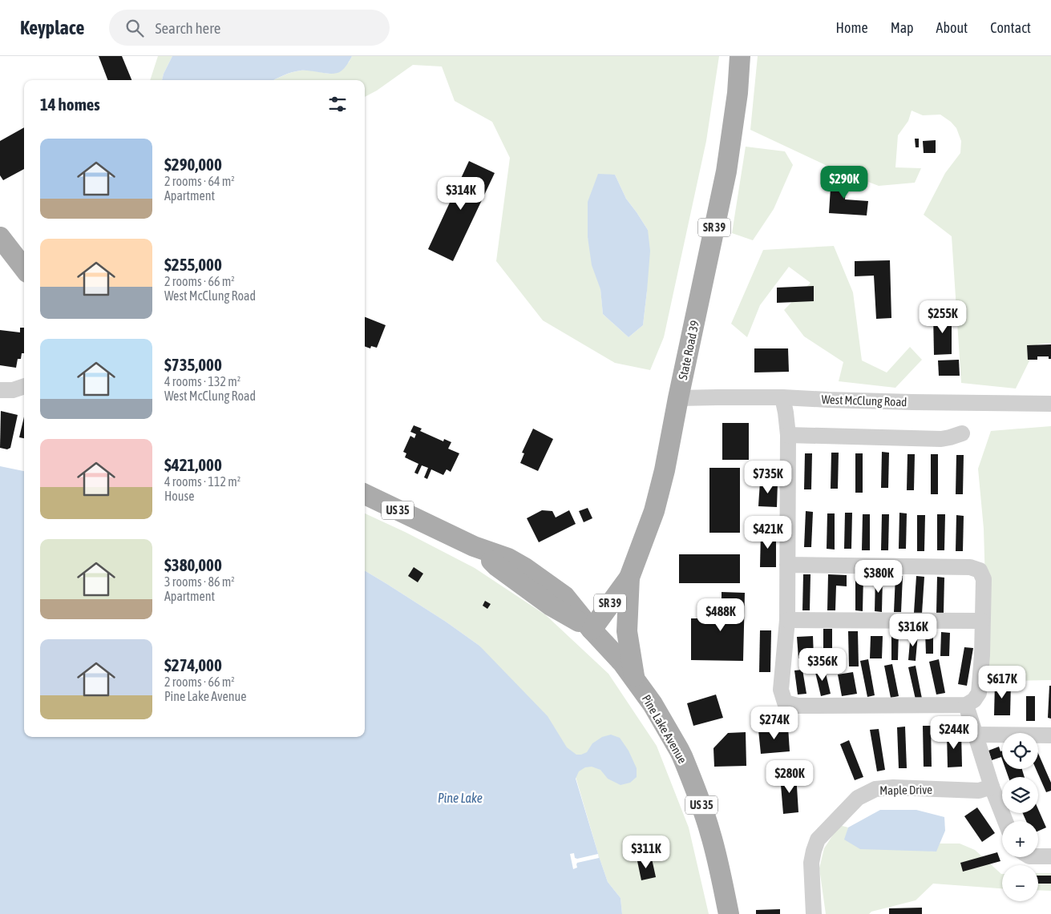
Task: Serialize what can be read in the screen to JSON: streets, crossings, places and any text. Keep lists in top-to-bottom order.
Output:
{
  "streets": {
    "main road": [
      "SR 39",
      "State Road 39",
      "US 35",
      "Pine Lake Avenue"
    ],
    "street": ["West McClung Road", "Maple Drive"]
  },
  "crossings": [
    ["State Road 39", "West McClung Road"],
    ["State Road 39", "Pine Lake Avenue"]
  ],
  "water": ["Pine Lake"],
  "page": {
    "header": "Keyplace",
    "search": "Search here",
    "nav": [
      "Home",
      "Map",
      "About",
      "Contact"
    ],
    "heading": "14 homes",
    "list": [
      {
        "name": "$290,000",
        "note": "2 rooms · 64 m² · Apartment"
      },
      {
        "name": "$255,000",
        "note": "2 rooms · 66 m² · West McClung Road"
      },
      {
        "name": "$735,000",
        "note": "4 rooms · 132 m² · West McClung Road"
      },
      {
        "name": "$421,000",
        "note": "4 rooms · 112 m² · House"
      },
      {
        "name": "$380,000",
        "note": "3 rooms · 86 m² · Apartment"
      },
      {
        "name": "$274,000",
        "note": "2 rooms · 66 m² · Pine Lake Avenue"
      }
    ],
    "price": [
      "$290K",
      "$314K",
      "$255K",
      "$735K",
      "$421K",
      "$380K",
      "$488K",
      "$316K",
      "$356K",
      "$617K",
      "$274K",
      "$244K",
      "$280K",
      "$311K"
    ],
    "map_buttons": ["+", "−"]
  }
}
